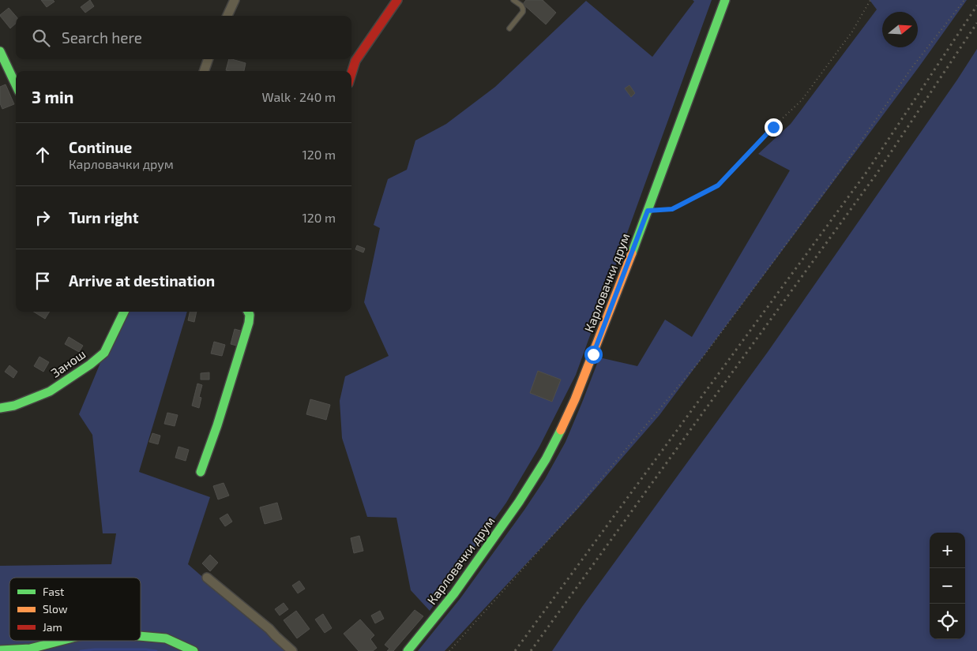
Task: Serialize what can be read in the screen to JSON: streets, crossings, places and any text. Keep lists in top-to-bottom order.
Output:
{
  "streets": {
    "main road": ["Карловачки друм", "Занош"]
  },
  "legend": ["Fast", "Slow", "Jam"],
  "north": "right",
  "page": {
    "search": "Search here",
    "heading": ["3 min", "Walk · 240 m"],
    "list": [
      ["Continue", "Карловачки друм", "120 m"],
      ["Turn right", "120 m"],
      "Arrive at destination"
    ],
    "map_buttons": ["+", "−"]
  }
}
